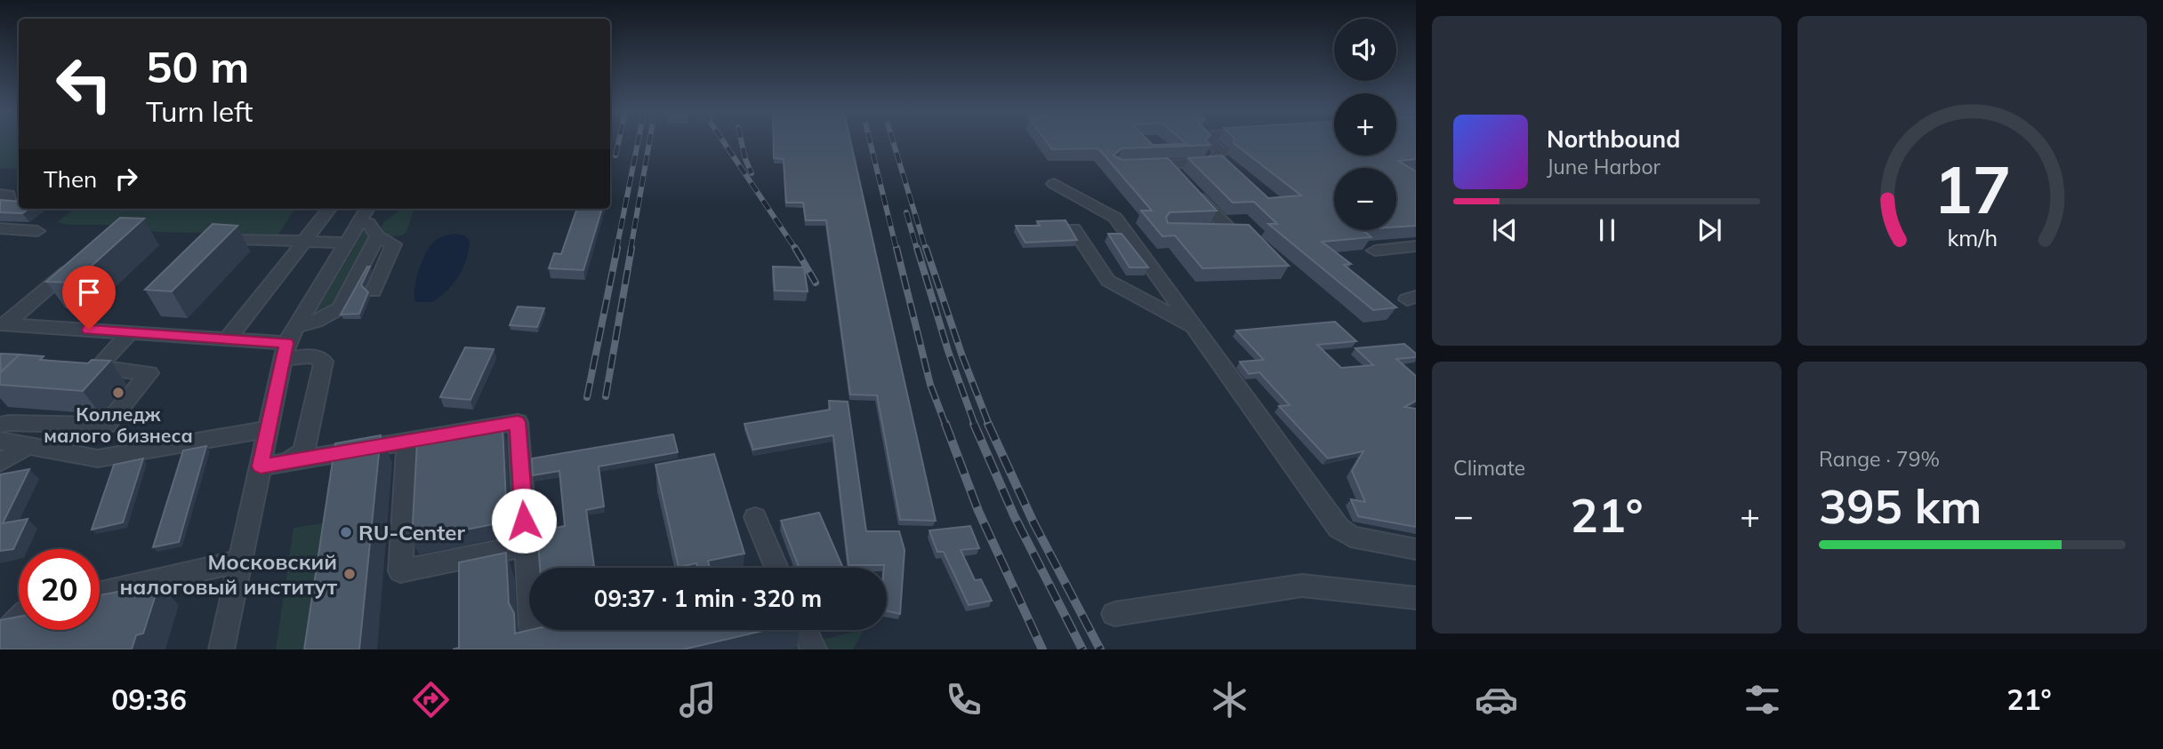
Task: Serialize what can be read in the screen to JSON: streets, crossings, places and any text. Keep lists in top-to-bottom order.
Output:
{
  "places": ["Колледж малого бизнеса", "RU-Center", "Московский налоговый институт"],
  "page": {
    "map_buttons": ["+", "−"],
    "turn": ["50 m", "Turn left"],
    "song": ["Northbound", "June Harbor"],
    "then": "Then",
    "tile": [
      "Climate",
      ["Range · 79%", "395 km"]
    ],
    "heat": ["−", "21°", "+"],
    "limit": "20",
    "trip": "09:37 · 1 min · 320 m",
    "tabs": ["09:36", "21°"],
    "gauge": ["17", "km/h"]
  }
}
